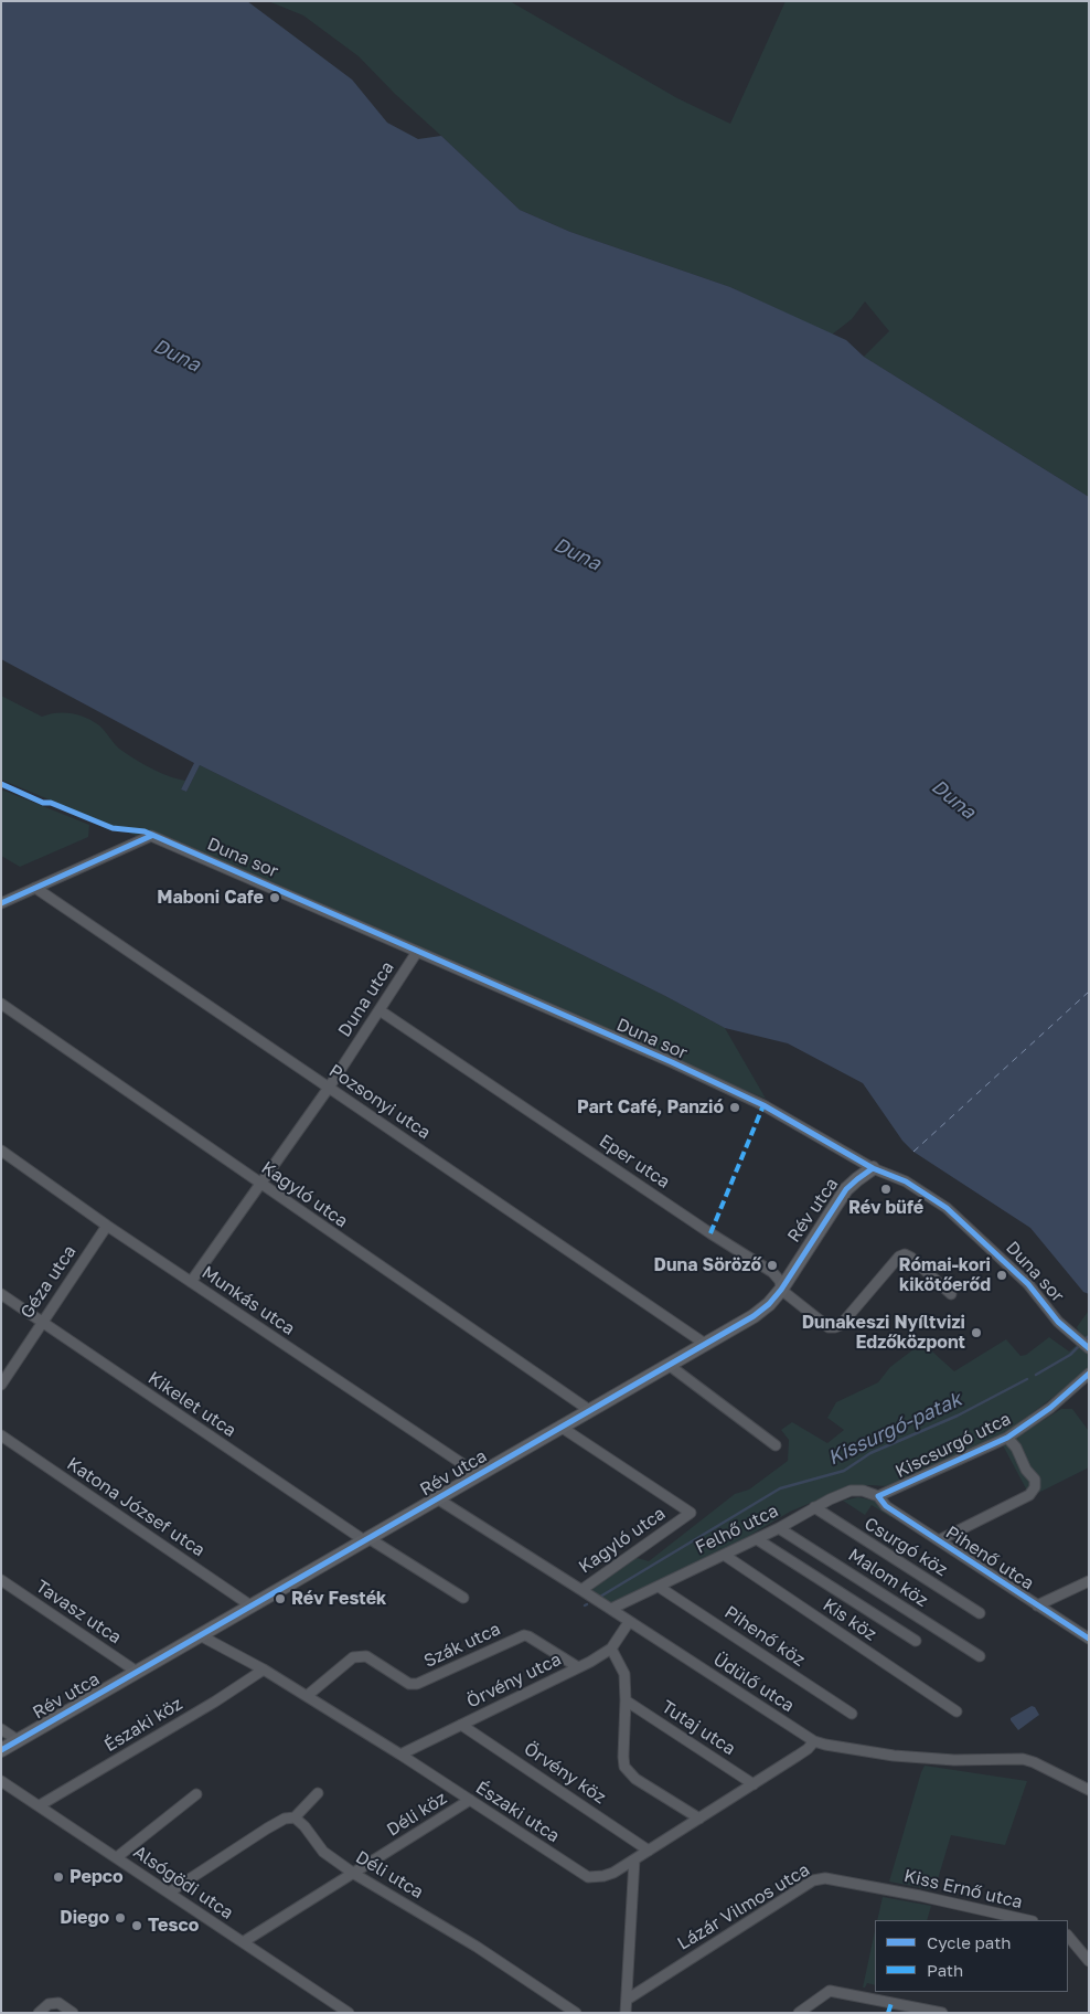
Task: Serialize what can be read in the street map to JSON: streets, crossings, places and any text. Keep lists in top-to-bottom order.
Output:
{
  "streets": {
    "street": [
      "Duna sor",
      "Duna utca",
      "Pozsonyi utca",
      "Eper utca",
      "Kagyló utca",
      "Rév utca",
      "Géza utca",
      "Munkás utca",
      "Kikelet utca",
      "Kiscsurgó utca",
      "Katona József utca",
      "Felhő utca",
      "Csurgó köz",
      "Pihenő utca",
      "Malom köz",
      "Tavasz utca",
      "Kis köz",
      "Pihenő köz",
      "Szák utca",
      "Örvény utca",
      "Üdülő utca",
      "Északi köz",
      "Tutaj utca",
      "Örvény köz",
      "Északi utca",
      "Déli köz",
      "Déli utca",
      "Alsógödi utca",
      "Kiss Ernő utca",
      "Lázár Vilmos utca"
    ]
  },
  "crossings": [
    ["Duna sor", "Duna utca"],
    ["Duna sor", "Pozsonyi utca"],
    ["Duna sor", "Rév utca"],
    ["Duna utca", "Pozsonyi utca"],
    ["Duna utca", "Eper utca"],
    ["Duna utca", "Kagyló utca"],
    ["Duna utca", "Munkás utca"],
    ["Pozsonyi utca", "Rév utca"],
    ["Eper utca", "Rév utca"],
    ["Kagyló utca", "Rév utca"],
    ["Kagyló utca", "Üdülő utca"],
    ["Rév utca", "Munkás utca"],
    ["Rév utca", "Kikelet utca"],
    ["Rév utca", "Katona József utca"],
    ["Rév utca", "Tavasz utca"],
    ["Rév utca", "Üdülő utca"],
    ["Rév utca", "Északi utca"],
    ["Géza utca", "Munkás utca"],
    ["Géza utca", "Kikelet utca"],
    ["Kiscsurgó utca", "Felhő utca"],
    ["Kiscsurgó utca", "Pihenő utca"],
    ["Felhő utca", "Csurgó köz"],
    ["Felhő utca", "Pihenő utca"],
    ["Felhő utca", "Malom köz"],
    ["Felhő utca", "Kis köz"],
    ["Felhő utca", "Pihenő köz"],
    ["Felhő utca", "Üdülő utca"],
    ["Szák utca", "Örvény utca"],
    ["Szák utca", "Északi utca"],
    ["Örvény utca", "Üdülő utca"],
    ["Örvény utca", "Örvény köz"],
    ["Örvény utca", "Északi utca"],
    ["Üdülő utca", "Északi utca"],
    ["Északi köz", "Északi utca"],
    ["Északi köz", "Alsógödi utca"],
    ["Tutaj utca", "Északi utca"],
    ["Örvény köz", "Északi utca"],
    ["Északi utca", "Déli köz"],
    ["Déli köz", "Déli utca"],
    ["Déli köz", "Alsógödi utca"],
    ["Kiss Ernő utca", "Lázár Vilmos utca"]
  ],
  "water": ["Duna", "Kissurgó-patak"],
  "places": [
    "Maboni Cafe",
    "Part Café, Panzió",
    "Rév büfé",
    "Duna Söröző",
    "Római-kori kikötőerőd",
    "Dunakeszi Nyíltvizi Edzőközpont",
    "Rév Festék",
    "Pepco",
    "Diego",
    "Tesco"
  ],
  "legend": ["Cycle path", "Path"]
}
